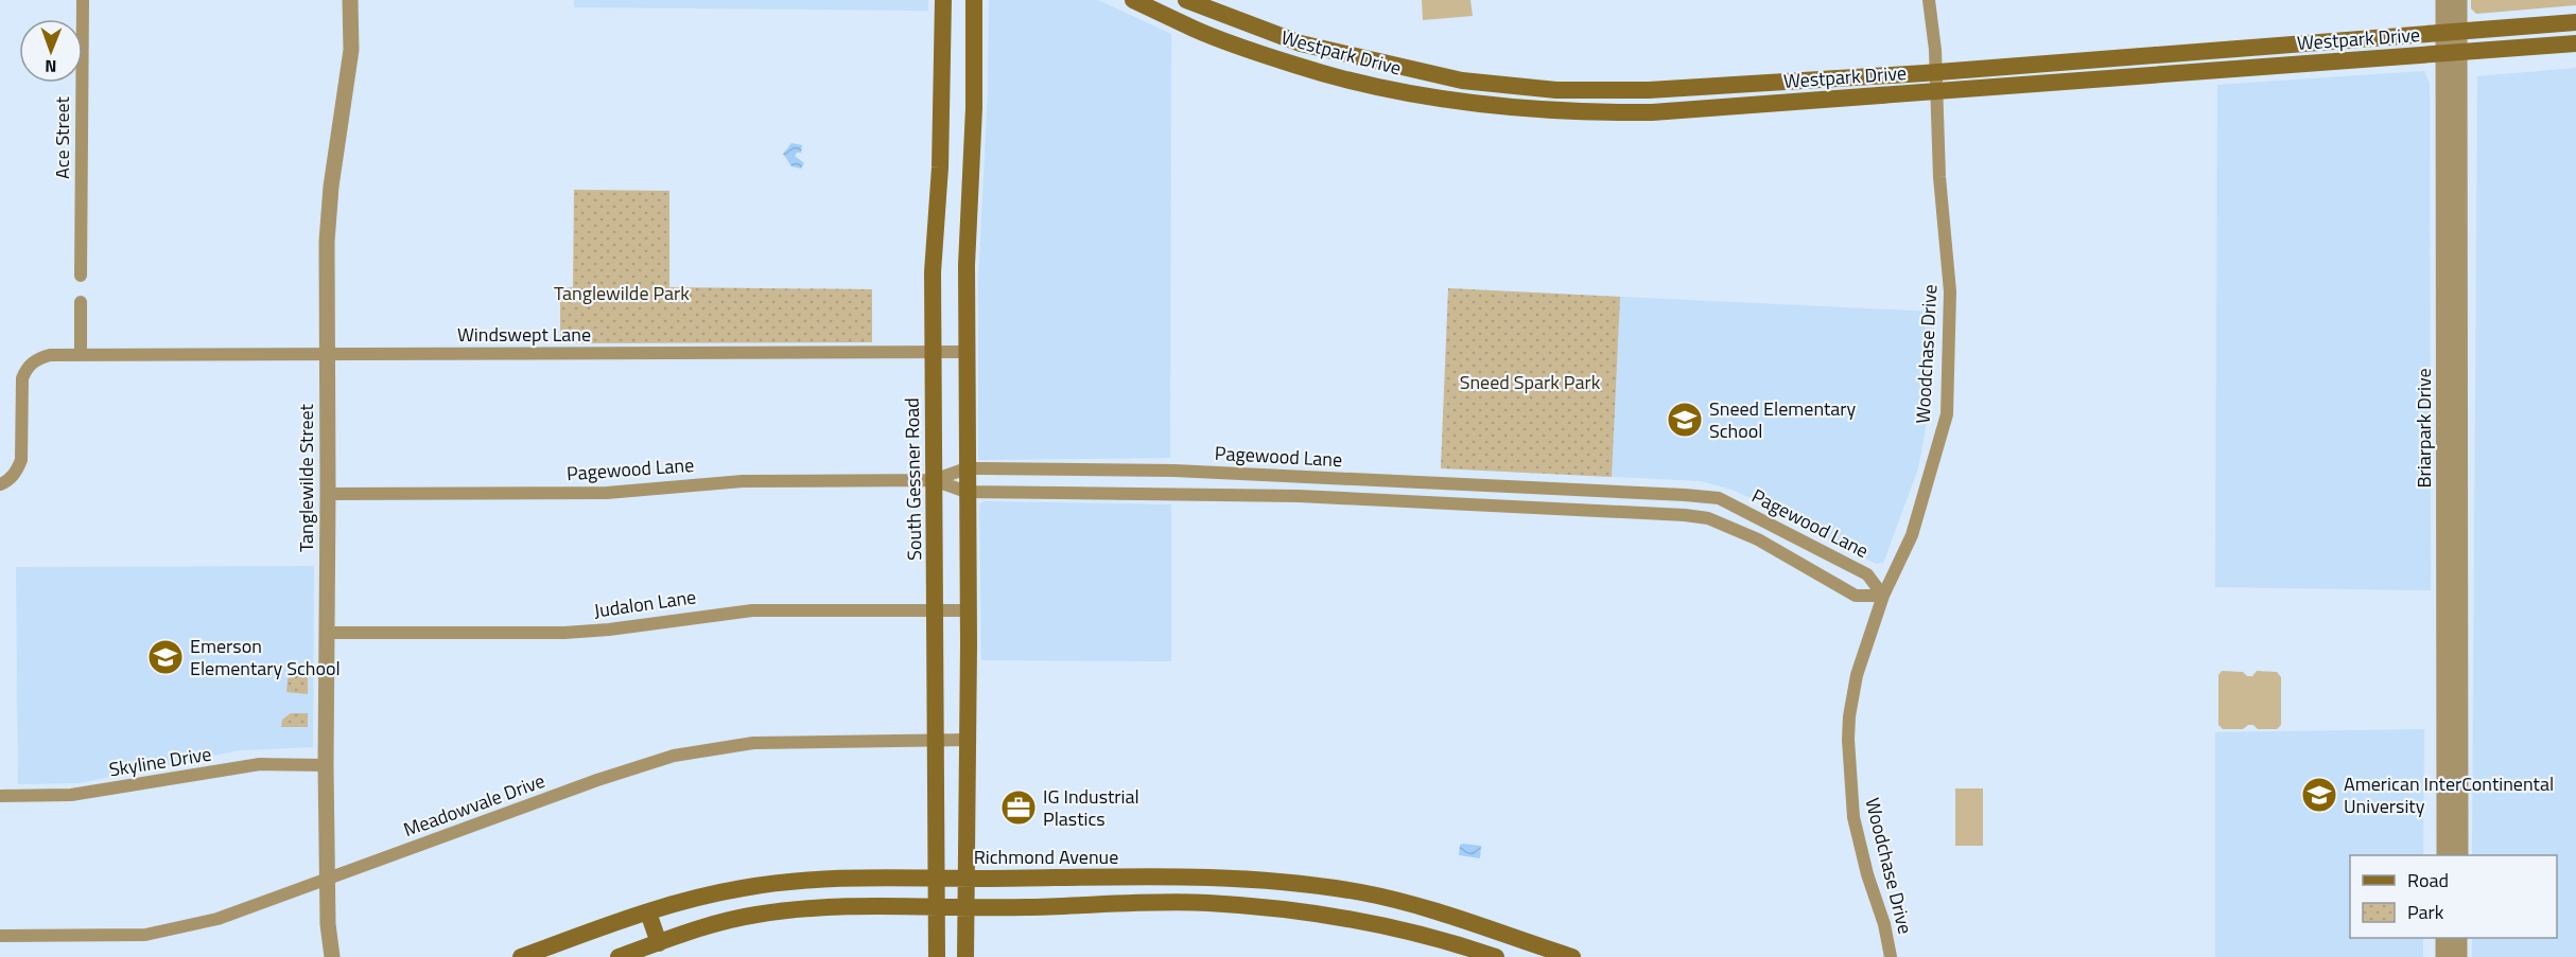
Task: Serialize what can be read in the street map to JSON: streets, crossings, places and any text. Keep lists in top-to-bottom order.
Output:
{
  "streets": {
    "main road": ["Westpark Drive", "South Gessner Road", "Richmond Avenue"],
    "street": [
      "Ace Street",
      "Windswept Lane",
      "Woodchase Drive",
      "Briarpark Drive",
      "Pagewood Lane",
      "Tanglewilde Street",
      "Judalon Lane",
      "Skyline Drive",
      "Meadowvale Drive"
    ]
  },
  "crossings": [
    ["Westpark Drive", "Woodchase Drive"],
    ["Westpark Drive", "Briarpark Drive"],
    ["Windswept Lane", "Tanglewilde Street"],
    ["Windswept Lane", "South Gessner Road"],
    ["Woodchase Drive", "Pagewood Lane"],
    ["Pagewood Lane", "Tanglewilde Street"],
    ["Pagewood Lane", "South Gessner Road"],
    ["Tanglewilde Street", "Judalon Lane"],
    ["Tanglewilde Street", "Skyline Drive"],
    ["Tanglewilde Street", "Meadowvale Drive"],
    ["South Gessner Road", "Judalon Lane"],
    ["South Gessner Road", "Meadowvale Drive"],
    ["South Gessner Road", "Richmond Avenue"]
  ],
  "parks": ["Tanglewilde Park", "Sneed Spark Park"],
  "places": {
    "school or university": ["Sneed Elementary School", "Emerson Elementary School", "American InterContinental University"],
    "office": ["IG Industrial Plastics"]
  },
  "legend": ["Road", "Park"],
  "north": "bottom"
}
